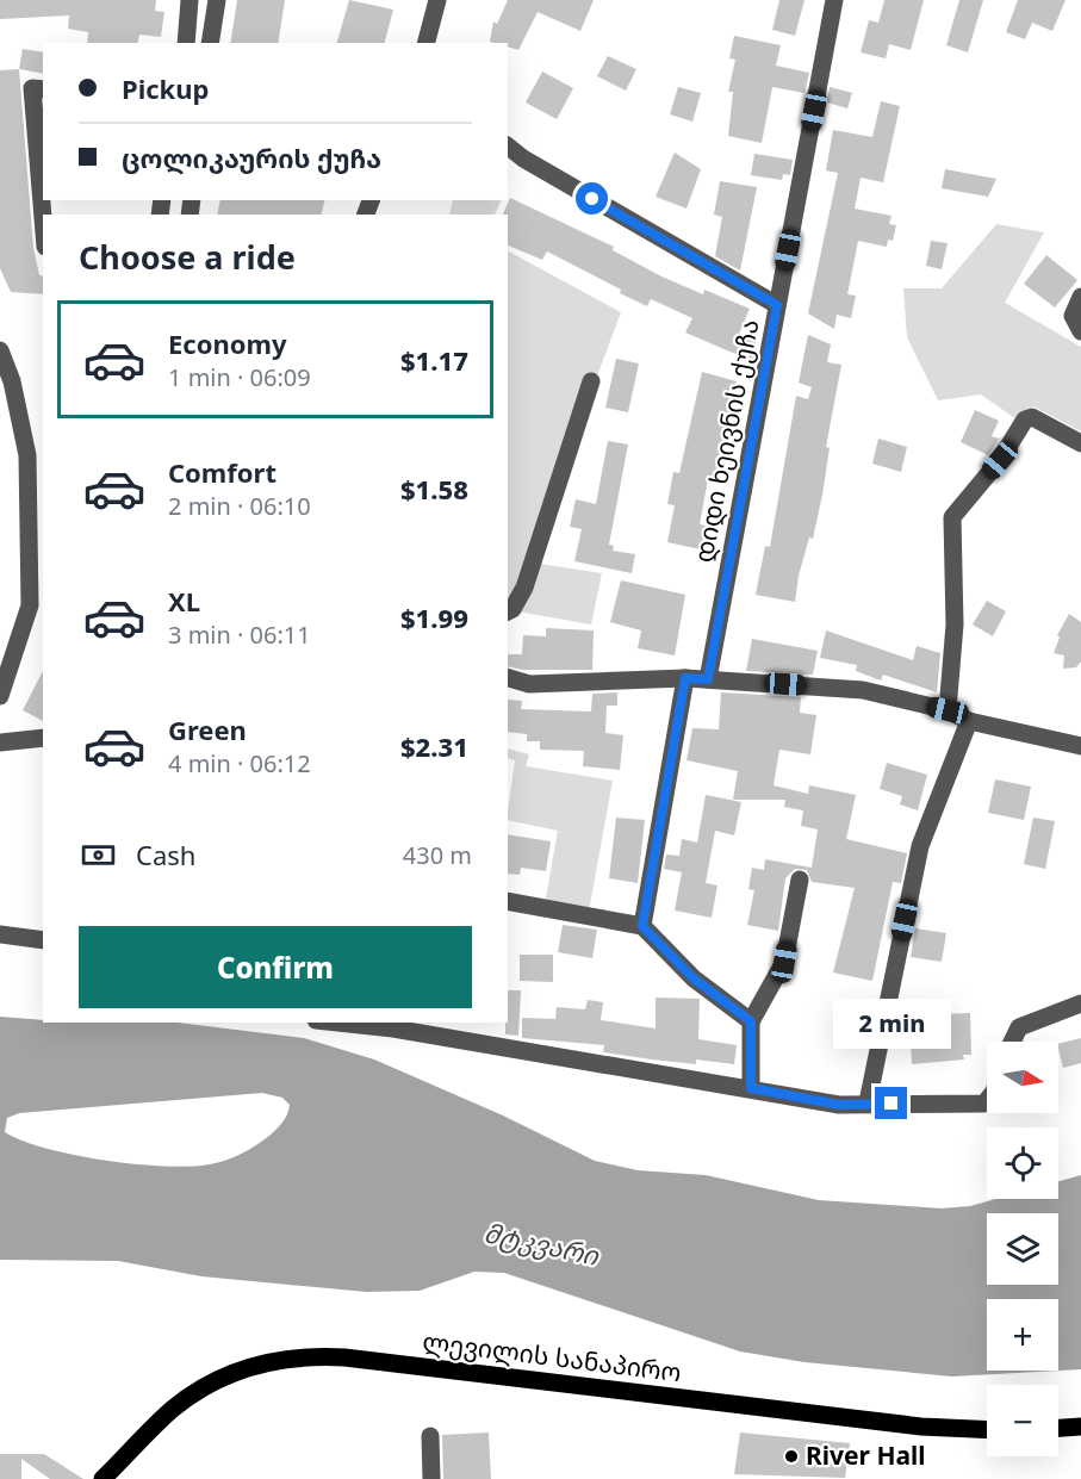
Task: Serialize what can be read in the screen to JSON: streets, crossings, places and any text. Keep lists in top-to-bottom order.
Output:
{
  "streets": {
    "main road": ["ლევილის სანაპირო"],
    "street": ["დიდი ხეივნის ქუჩა"]
  },
  "water": ["მტკვარი"],
  "places": ["River Hall"],
  "north": "right",
  "page": {
    "banner": ["Pickup", "ცოლიკაურის ქუჩა"],
    "heading": "Choose a ride",
    "list": [
      {
        "name": "Economy",
        "note": "1 min · 06:09",
        "value": "$1.17"
      },
      {
        "name": "Comfort",
        "note": "2 min · 06:10",
        "value": "$1.58"
      },
      {
        "name": "XL",
        "note": "3 min · 06:11",
        "value": "$1.99"
      },
      {
        "name": "Green",
        "note": "4 min · 06:12",
        "value": "$2.31"
      }
    ],
    "pay": ["Cash", "430 m"],
    "buttons": "Confirm",
    "bubble": "2 min",
    "map_buttons": ["+", "−"]
  }
}
